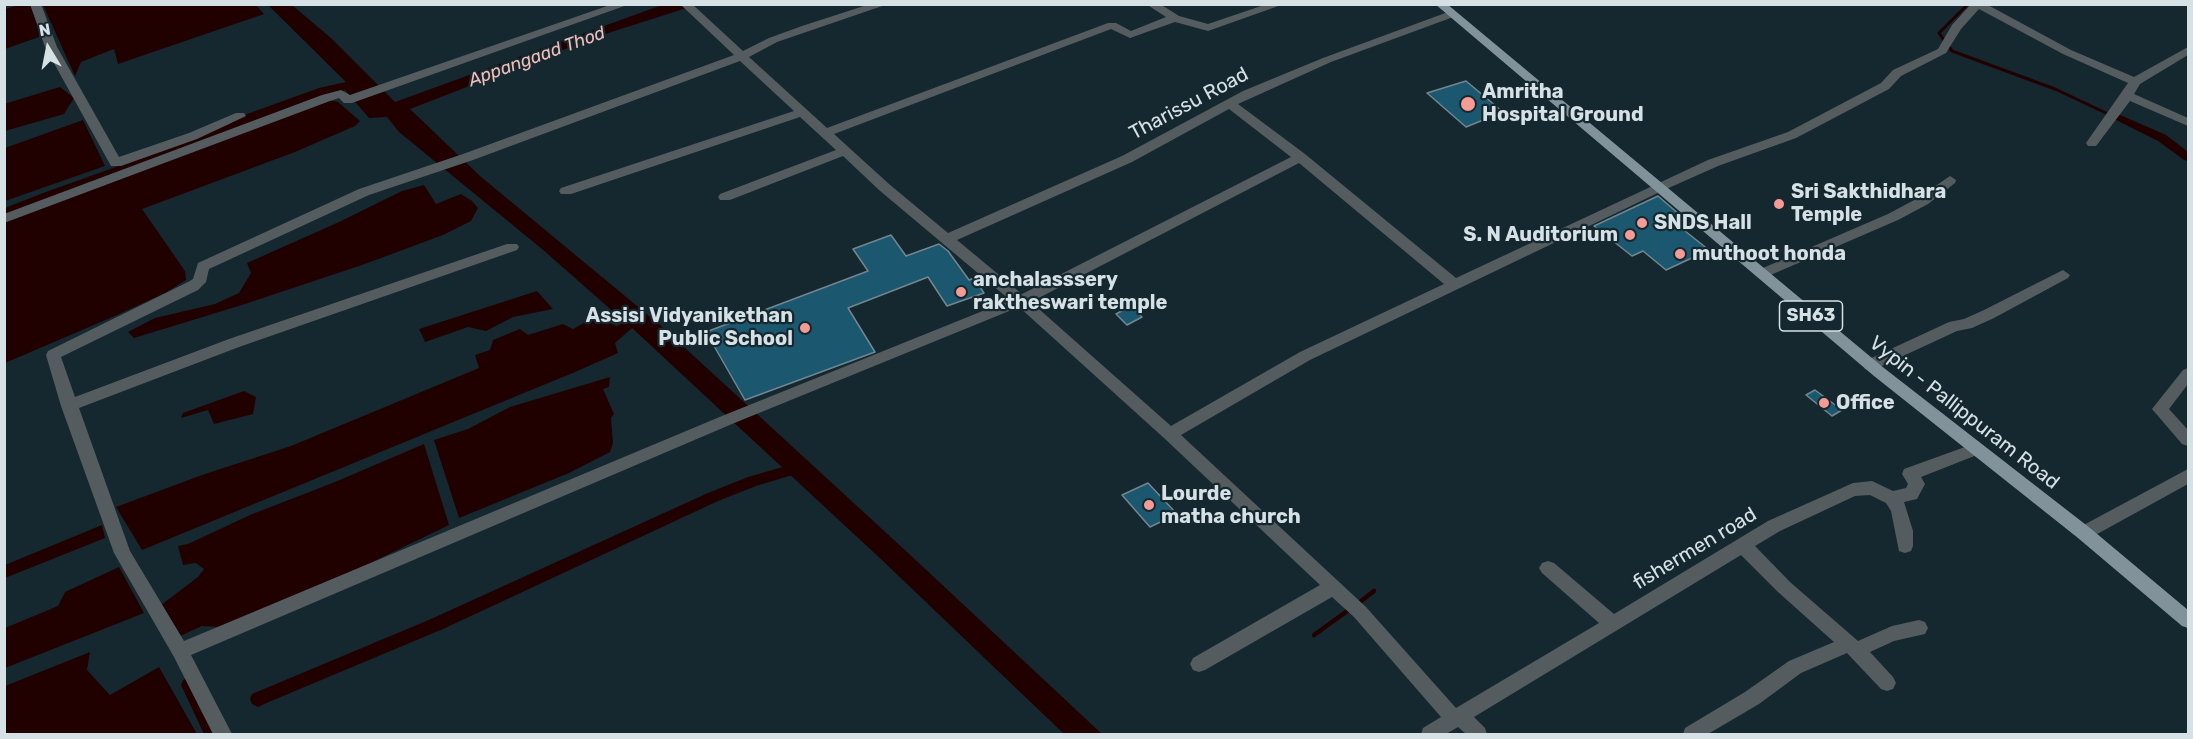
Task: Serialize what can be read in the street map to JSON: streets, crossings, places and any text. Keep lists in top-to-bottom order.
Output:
{
  "streets": {
    "main road": ["SH63", "Vypin - Pallippuram Road"],
    "street": ["Tharissu Road", "fishermen road"]
  },
  "crossings": [
    ["Tharissu Road", "Vypin - Pallippuram Road"]
  ],
  "water": ["Appangaad Thod"],
  "places": [
    "Amritha Hospital Ground",
    "Sri Sakthidhara Temple",
    "SNDS Hall",
    "S. N Auditorium",
    "muthoot honda",
    "anchalasssery raktheswari temple",
    "Assisi Vidyanikethan Public School",
    "Office",
    "Lourde matha church"
  ],
  "north": "top"
}
